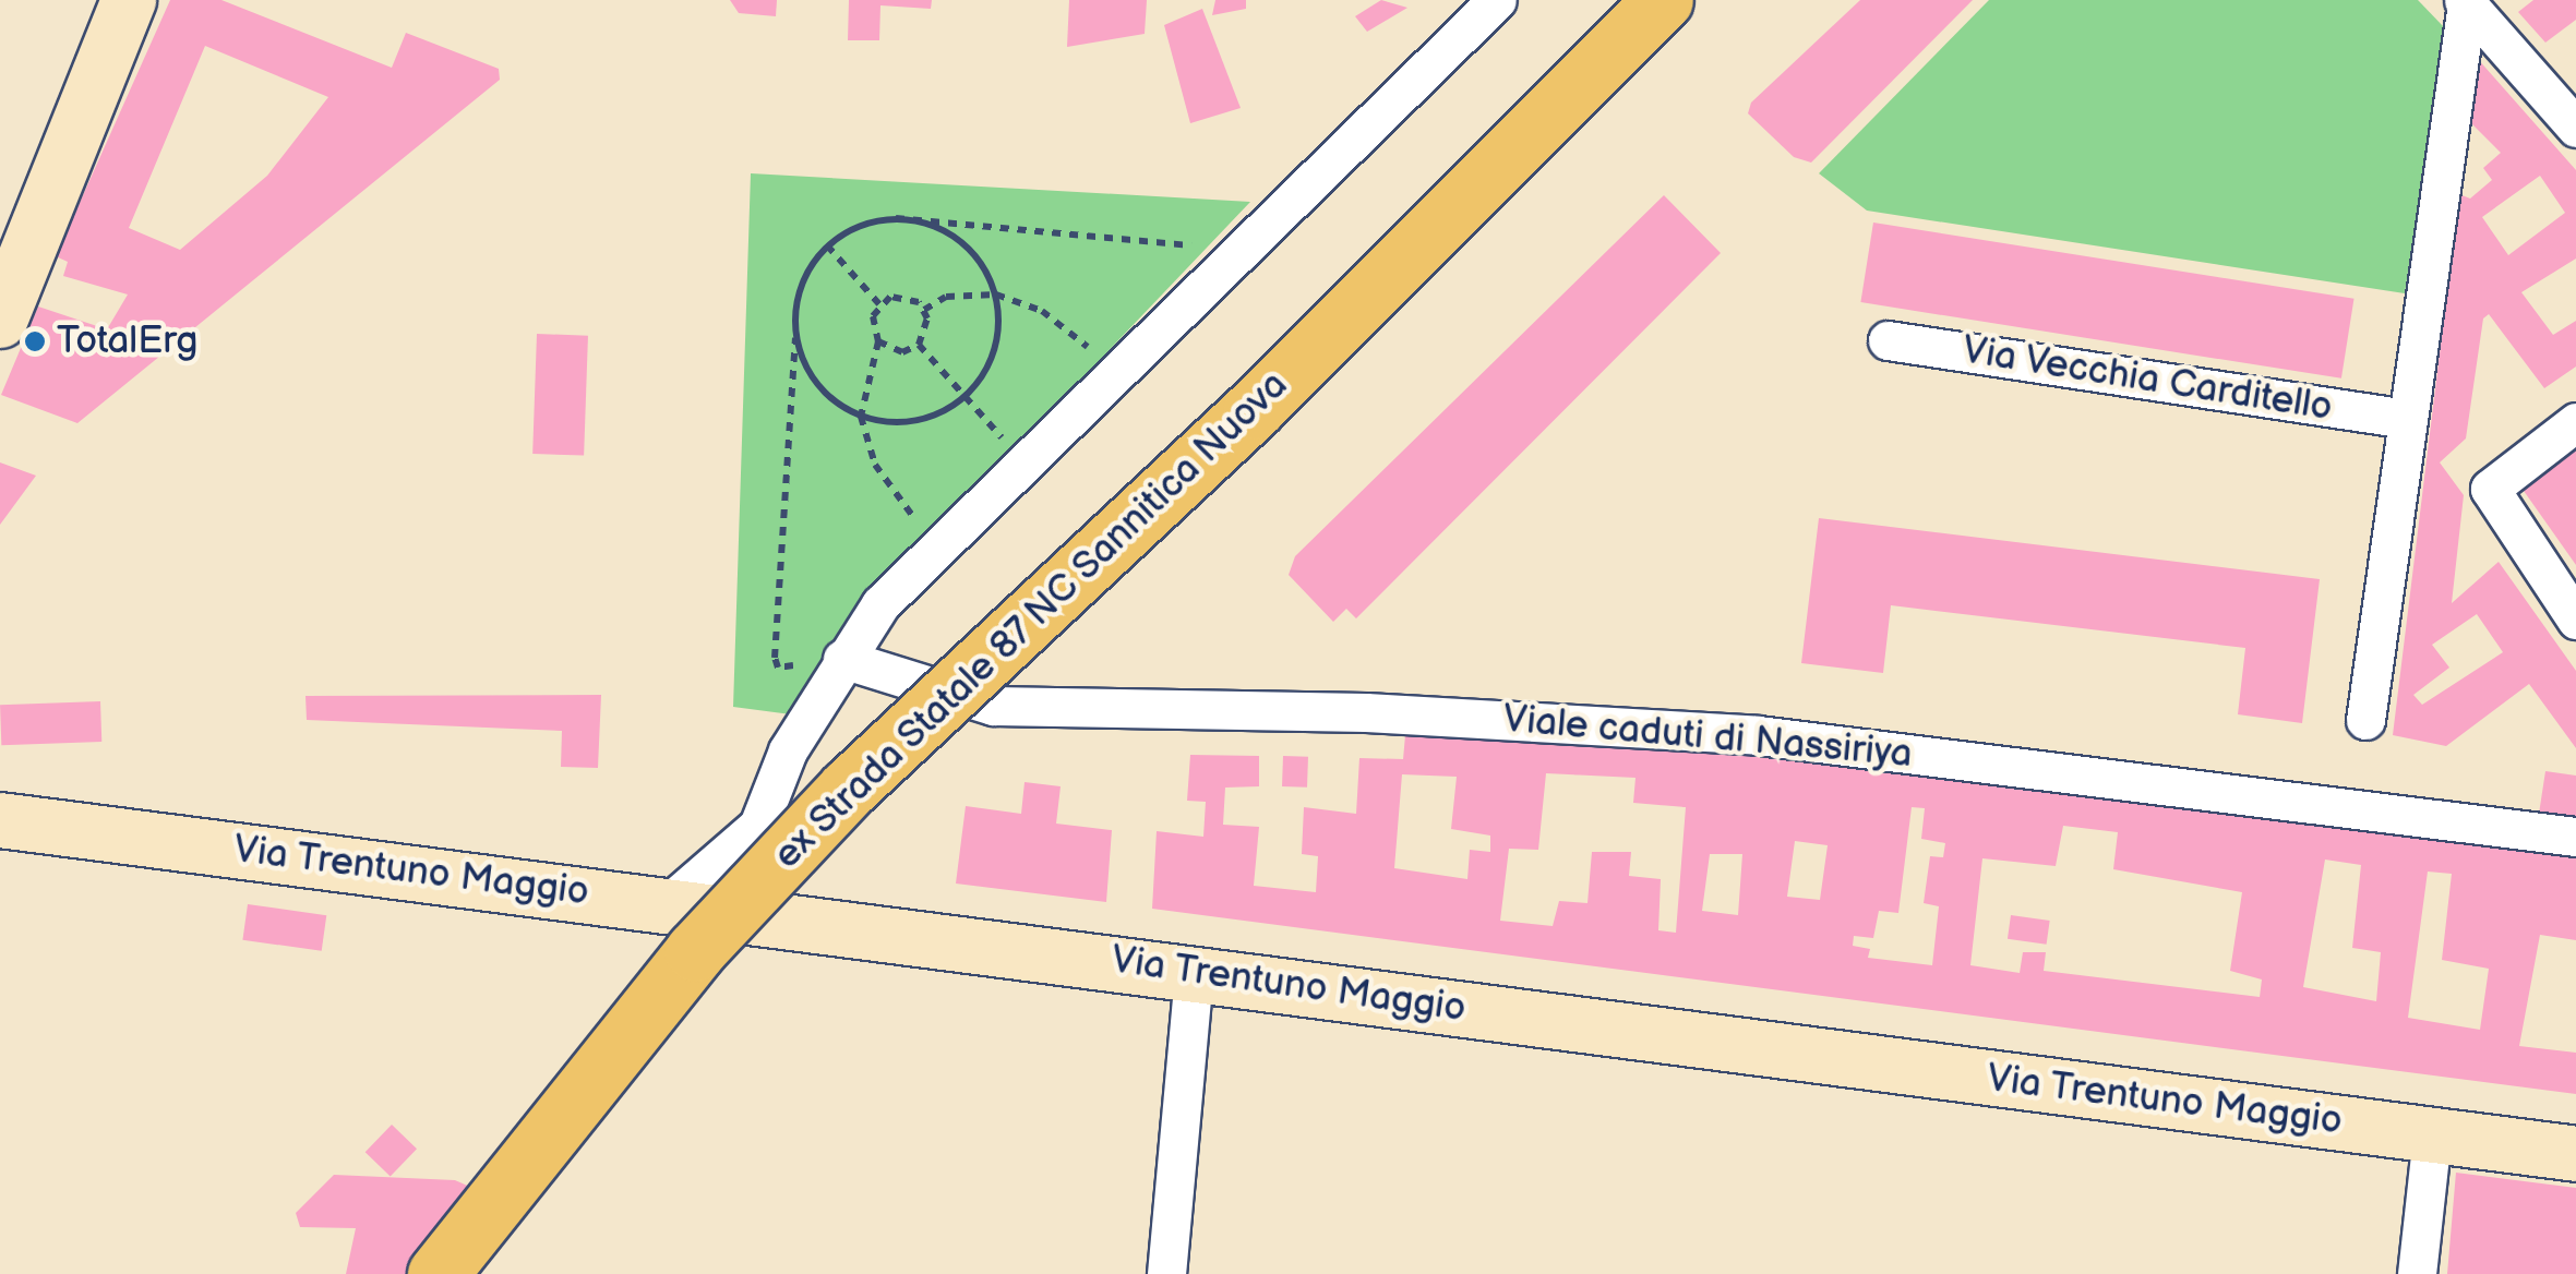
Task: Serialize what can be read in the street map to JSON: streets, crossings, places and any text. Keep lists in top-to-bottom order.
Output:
{
  "streets": {
    "highway": ["ex Strada Statale 87 NC Sannitica Nuova"],
    "street": ["Via Vecchia Carditello", "Viale caduti di Nassiriya", "Via Trentuno Maggio"]
  },
  "places": ["TotalErg"]
}
